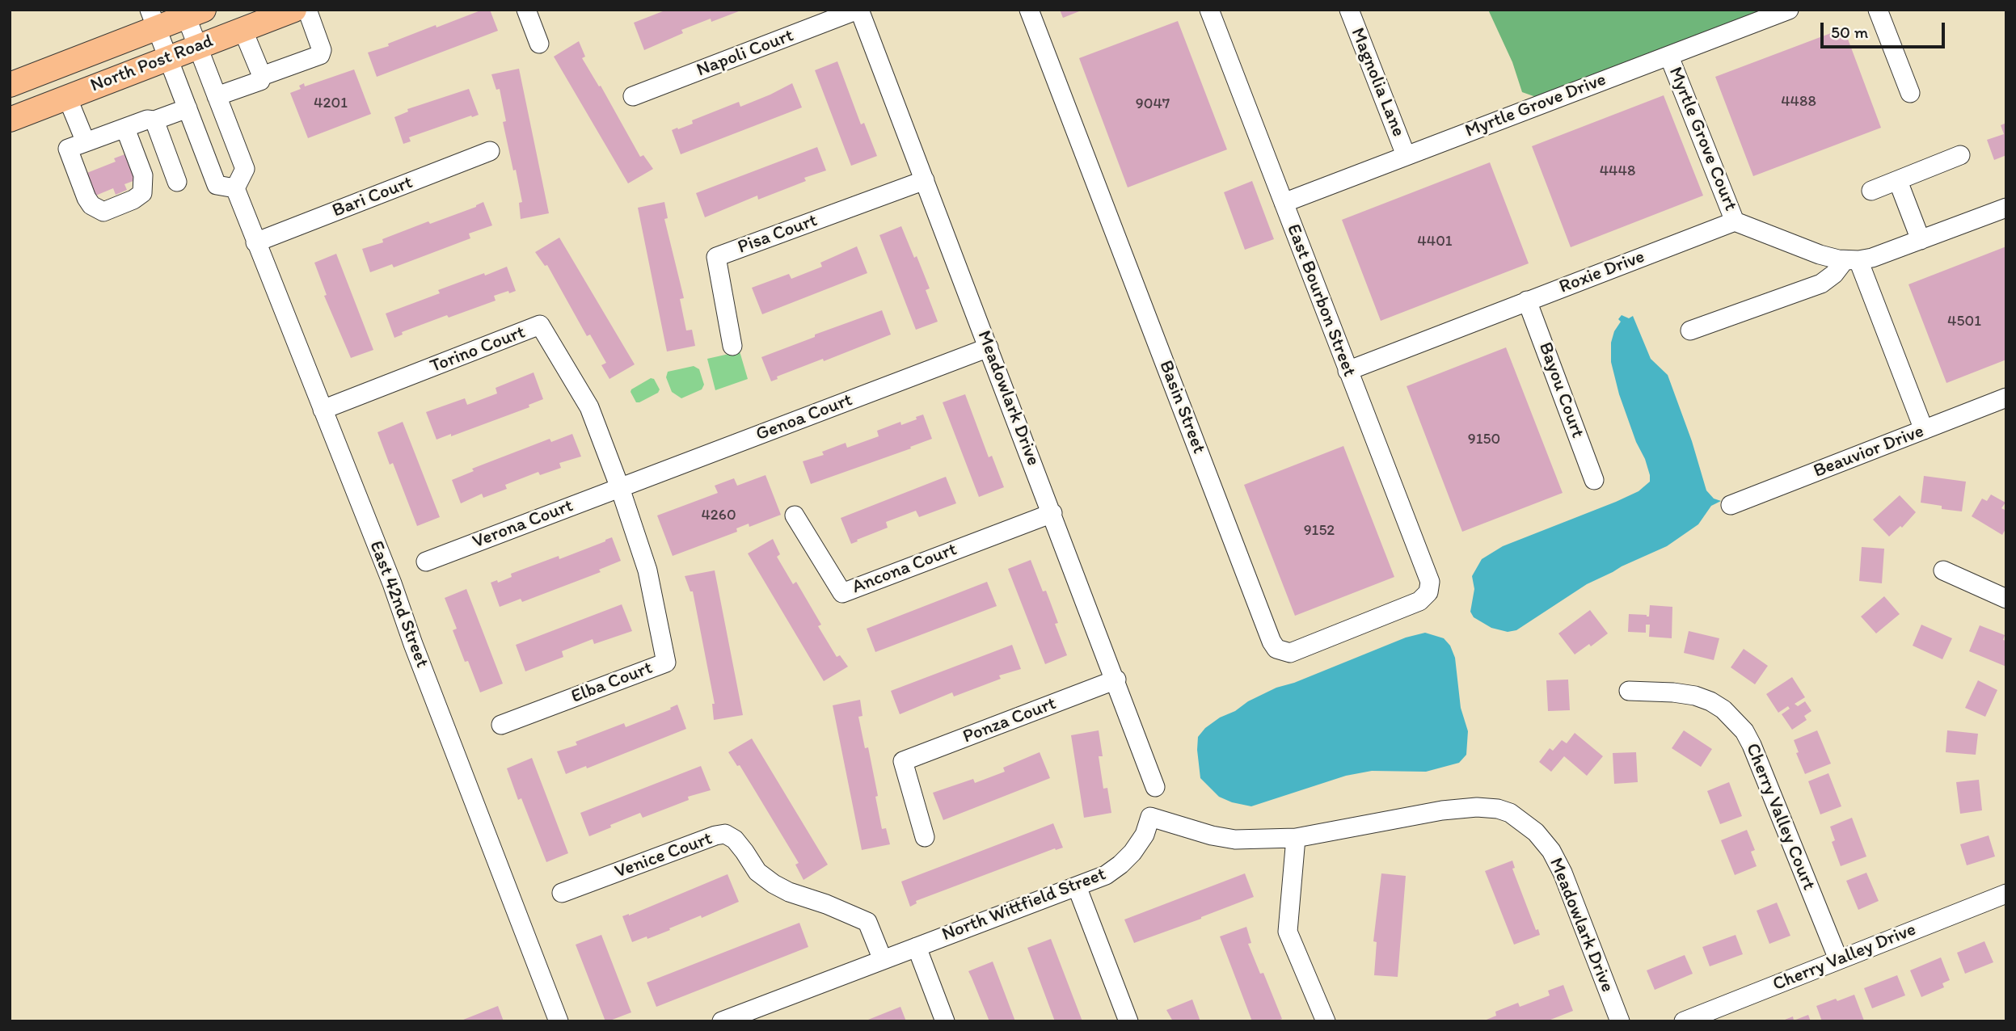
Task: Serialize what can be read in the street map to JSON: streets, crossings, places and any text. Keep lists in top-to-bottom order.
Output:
{
  "streets": {
    "main road": ["North Post Road"],
    "street": [
      "Napoli Court",
      "Magnolia Lane",
      "Myrtle Grove Drive",
      "Myrtle Grove Court",
      "Bari Court",
      "Pisa Court",
      "Roxie Drive",
      "East Bourbon Street",
      "Torino Court",
      "Bayou Court",
      "Meadowlark Drive",
      "Basin Street",
      "Genoa Court",
      "Beauvior Drive",
      "Verona Court",
      "Ancona Court",
      "East 42nd Street",
      "Elba Court",
      "Ponza Court",
      "Cherry Valley Court",
      "Venice Court",
      "North Wittfield Street",
      "Cherry Valley Drive"
    ]
  },
  "crossings": [
    ["Napoli Court", "Meadowlark Drive"],
    ["Magnolia Lane", "Myrtle Grove Drive"],
    ["Myrtle Grove Drive", "Myrtle Grove Court"],
    ["Myrtle Grove Drive", "East Bourbon Street"],
    ["Myrtle Grove Court", "Roxie Drive"],
    ["Bari Court", "East 42nd Street"],
    ["Pisa Court", "Meadowlark Drive"],
    ["Roxie Drive", "East Bourbon Street"],
    ["Roxie Drive", "Bayou Court"],
    ["East Bourbon Street", "Basin Street"],
    ["Torino Court", "Genoa Court"],
    ["Torino Court", "Verona Court"],
    ["Torino Court", "East 42nd Street"],
    ["Torino Court", "Elba Court"],
    ["Meadowlark Drive", "Genoa Court"],
    ["Meadowlark Drive", "Ancona Court"],
    ["Meadowlark Drive", "Ponza Court"],
    ["Meadowlark Drive", "North Wittfield Street"],
    ["Genoa Court", "Verona Court"],
    ["Cherry Valley Court", "Cherry Valley Drive"],
    ["Venice Court", "North Wittfield Street"]
  ],
  "house_numbers": [
    "4488",
    "4201",
    "9047",
    "4448",
    "4401",
    "4501",
    "9150",
    "4260",
    "9152"
  ],
  "scale_bar": "50 m"
}
